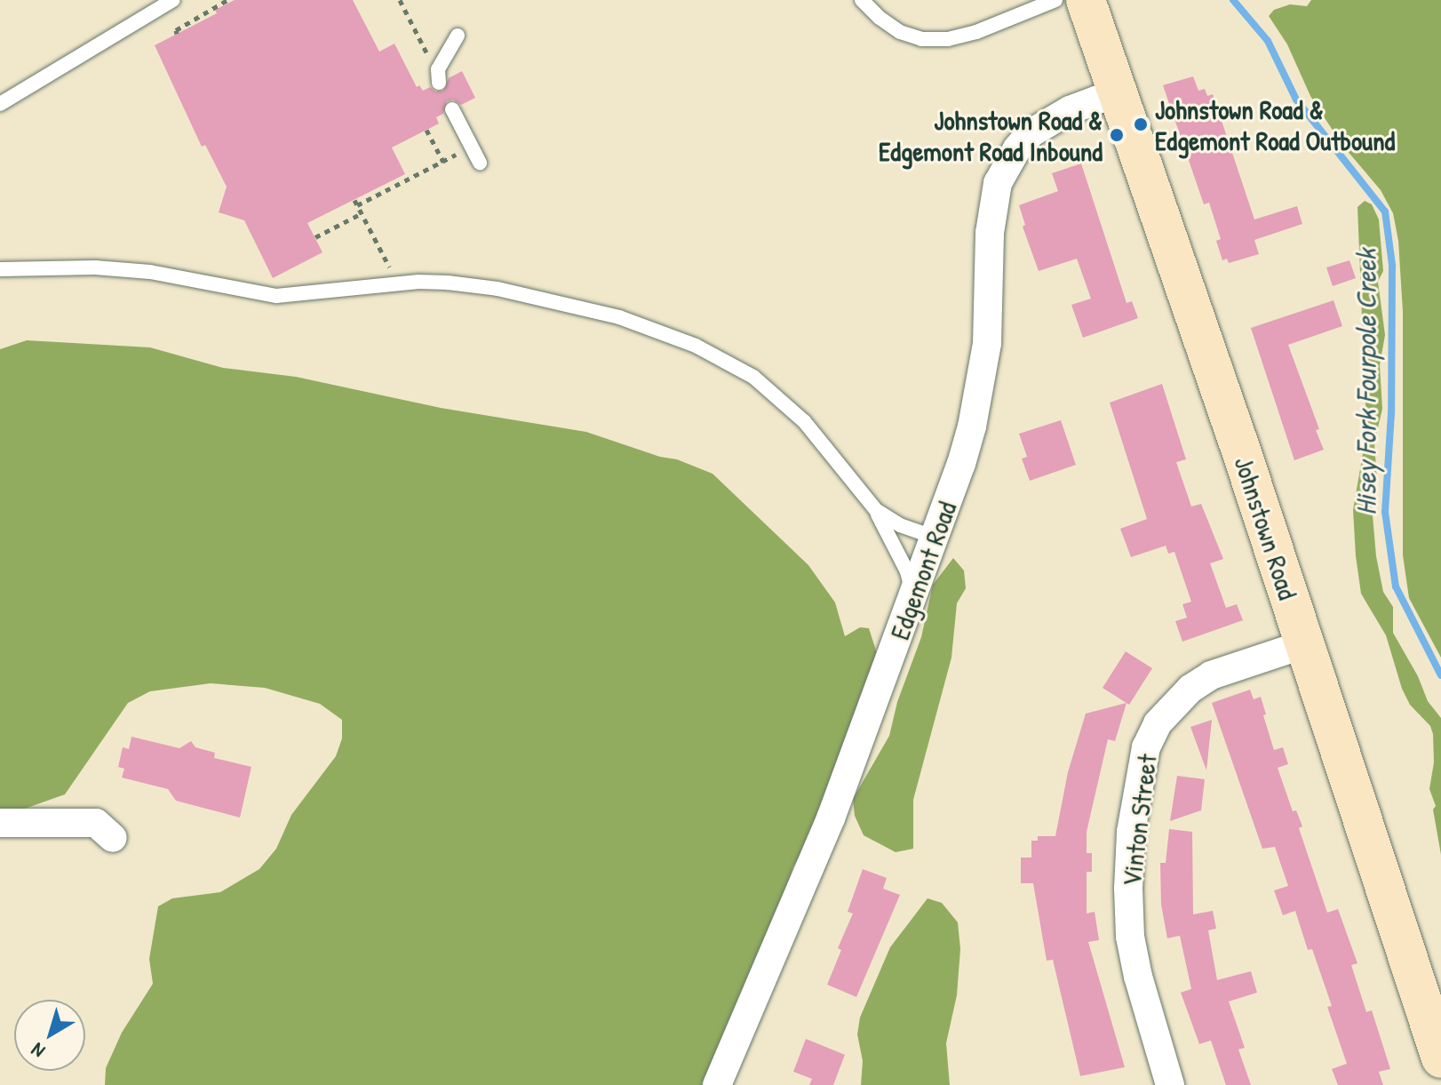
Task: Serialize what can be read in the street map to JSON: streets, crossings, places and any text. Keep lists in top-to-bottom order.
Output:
{
  "streets": {
    "street": ["Johnstown Road", "Edgemont Road", "Vinton Street"]
  },
  "crossings": [
    ["Johnstown Road", "Edgemont Road"],
    ["Johnstown Road", "Vinton Street"]
  ],
  "water": ["Hisey Fork Fourpole Creek"],
  "places": ["Johnstown Road & Edgemont Road Outbound", "Johnstown Road & Edgemont Road Inbound"],
  "north": "bottom left"
}
